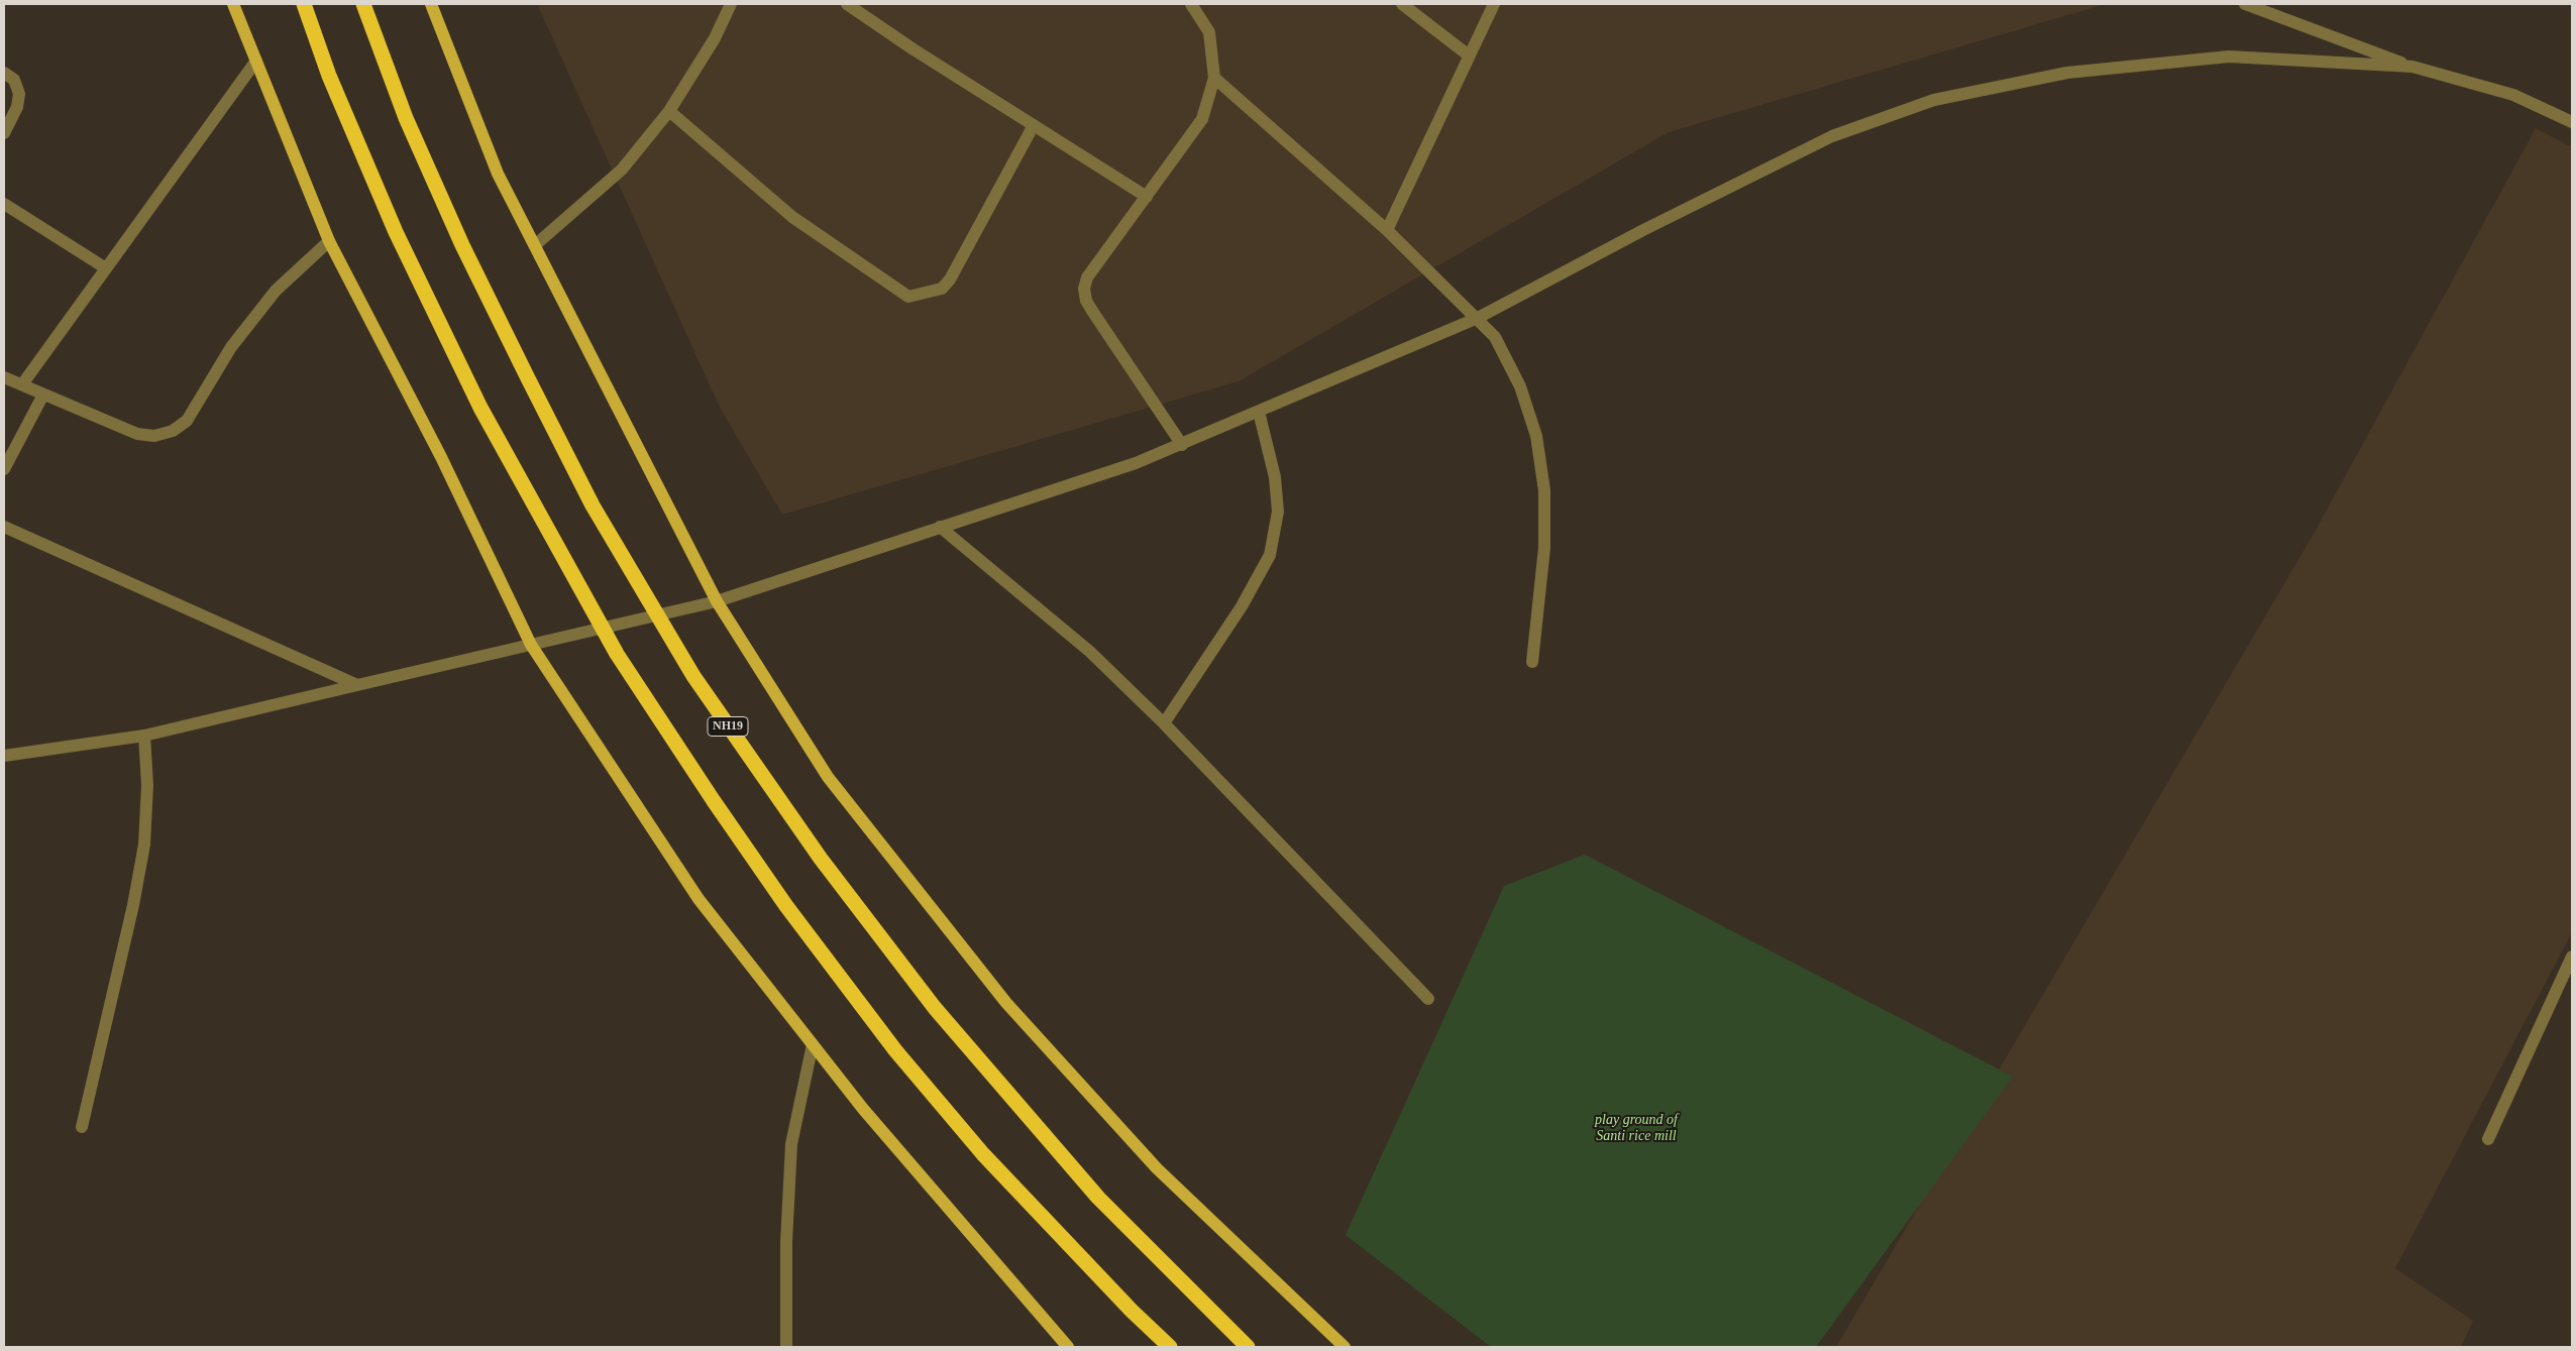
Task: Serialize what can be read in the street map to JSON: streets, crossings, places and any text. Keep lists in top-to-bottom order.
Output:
{
  "streets": {
    "highway": ["NH19"]
  },
  "parks": ["play ground of Santi rice mill"]
}
